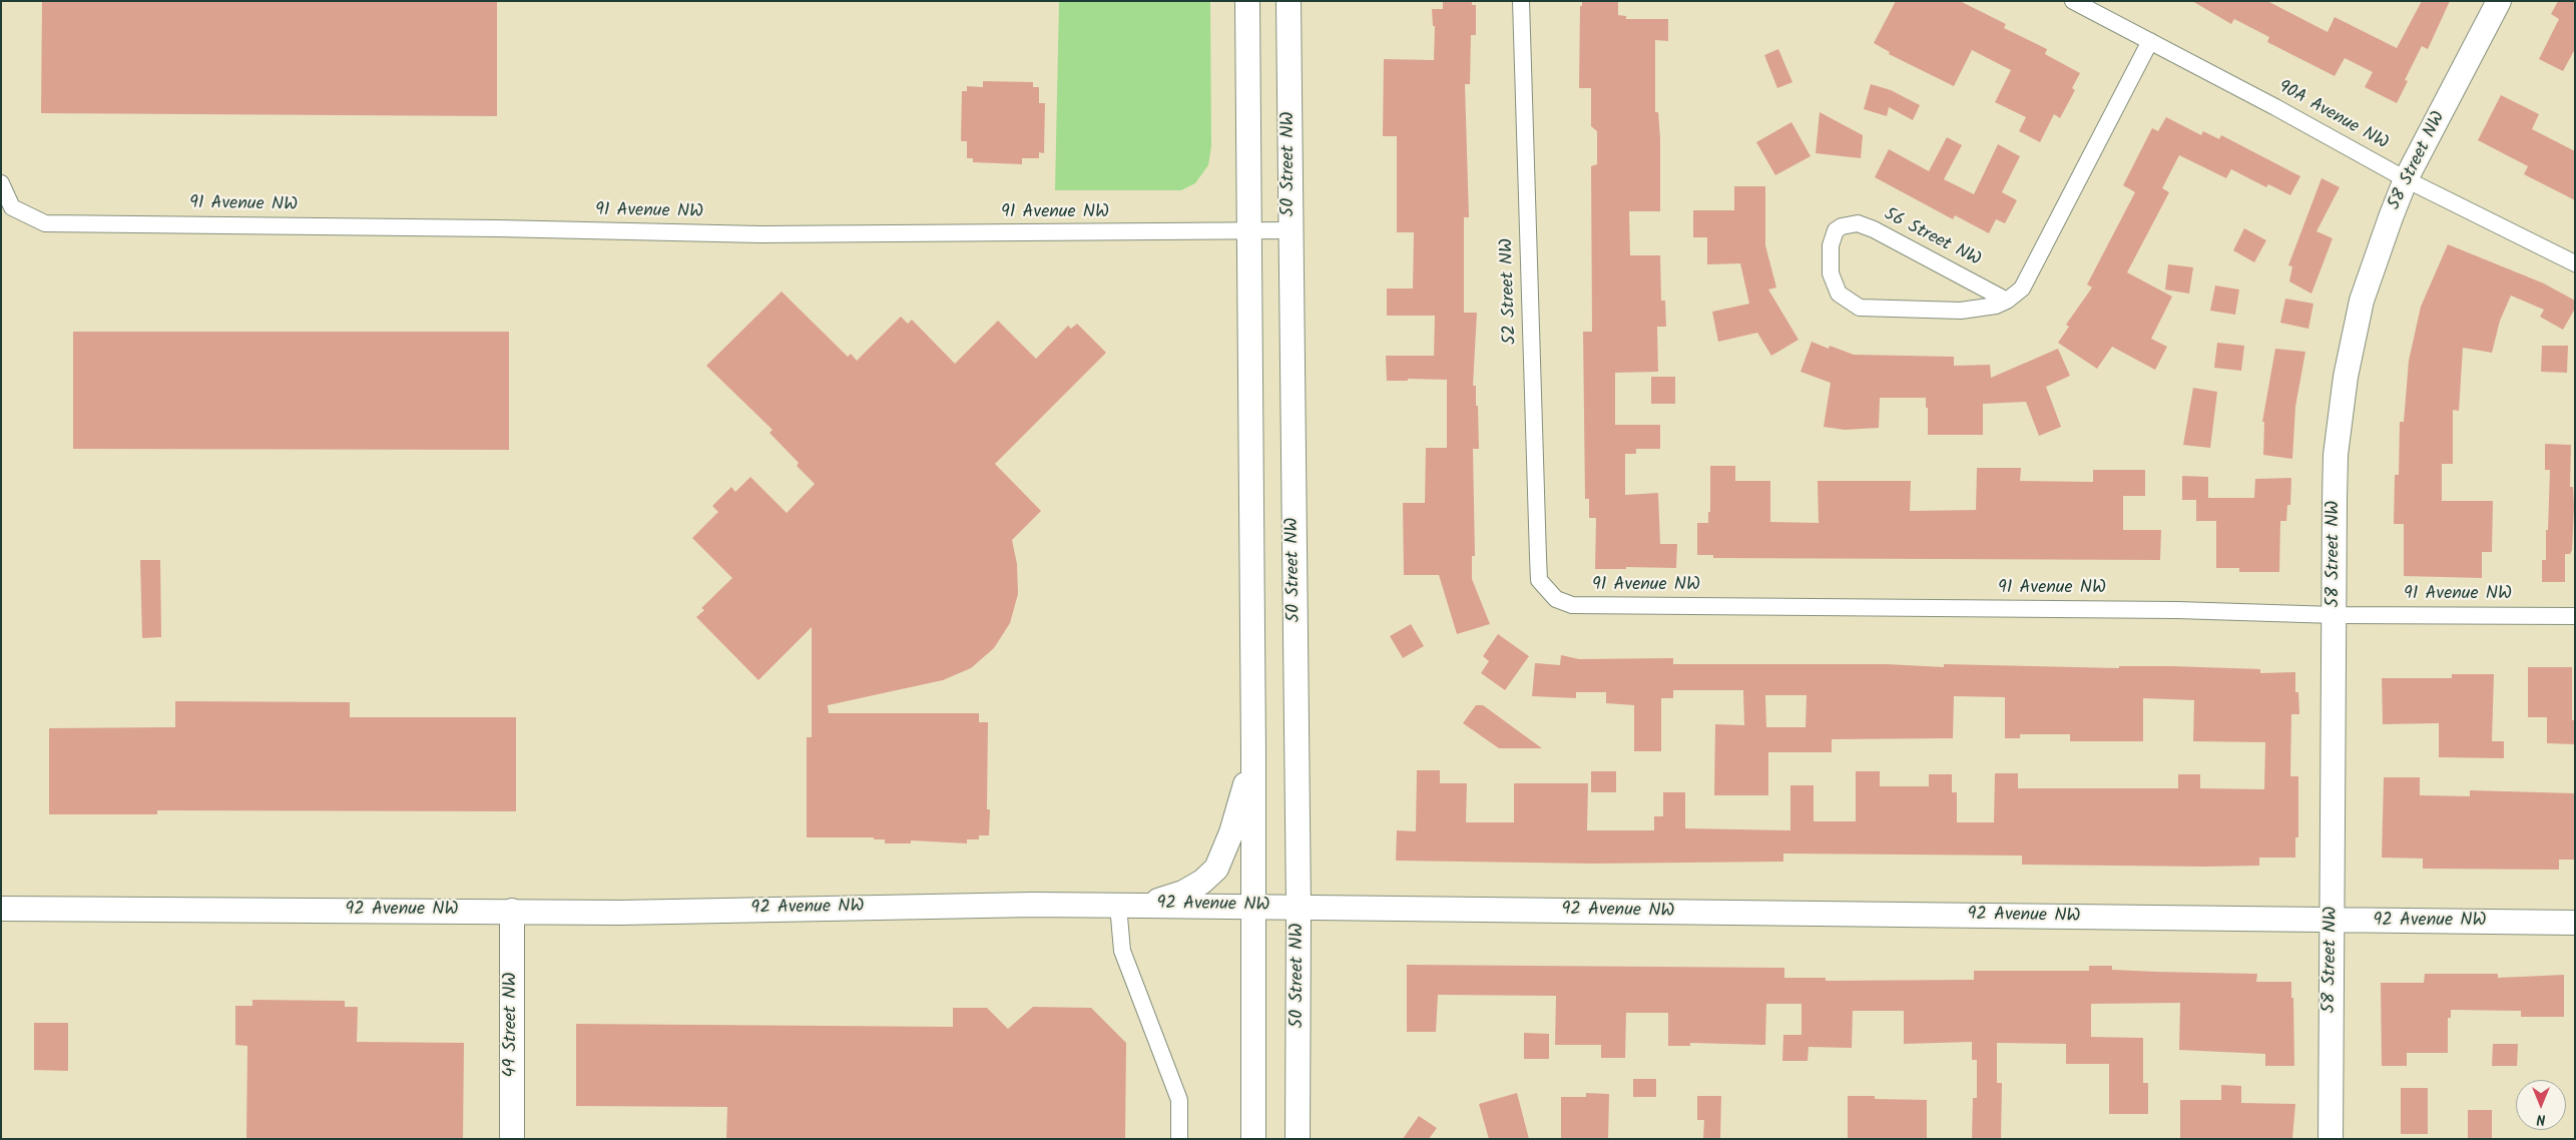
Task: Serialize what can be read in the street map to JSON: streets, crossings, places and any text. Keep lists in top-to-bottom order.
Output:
{
  "streets": {
    "main road": [
      "58 Street NW",
      "50 Street NW",
      "92 Avenue NW",
      "49 Street NW"
    ],
    "street": [
      "90A Avenue NW",
      "91 Avenue NW",
      "56 Street NW",
      "52 Street NW"
    ]
  },
  "crossings": [
    ["90A Avenue NW", "58 Street NW"],
    ["90A Avenue NW", "56 Street NW"],
    ["58 Street NW", "91 Avenue NW"],
    ["58 Street NW", "92 Avenue NW"],
    ["50 Street NW", "91 Avenue NW"],
    ["50 Street NW", "92 Avenue NW"],
    ["91 Avenue NW", "52 Street NW"],
    ["92 Avenue NW", "49 Street NW"]
  ],
  "north": "bottom"
}
